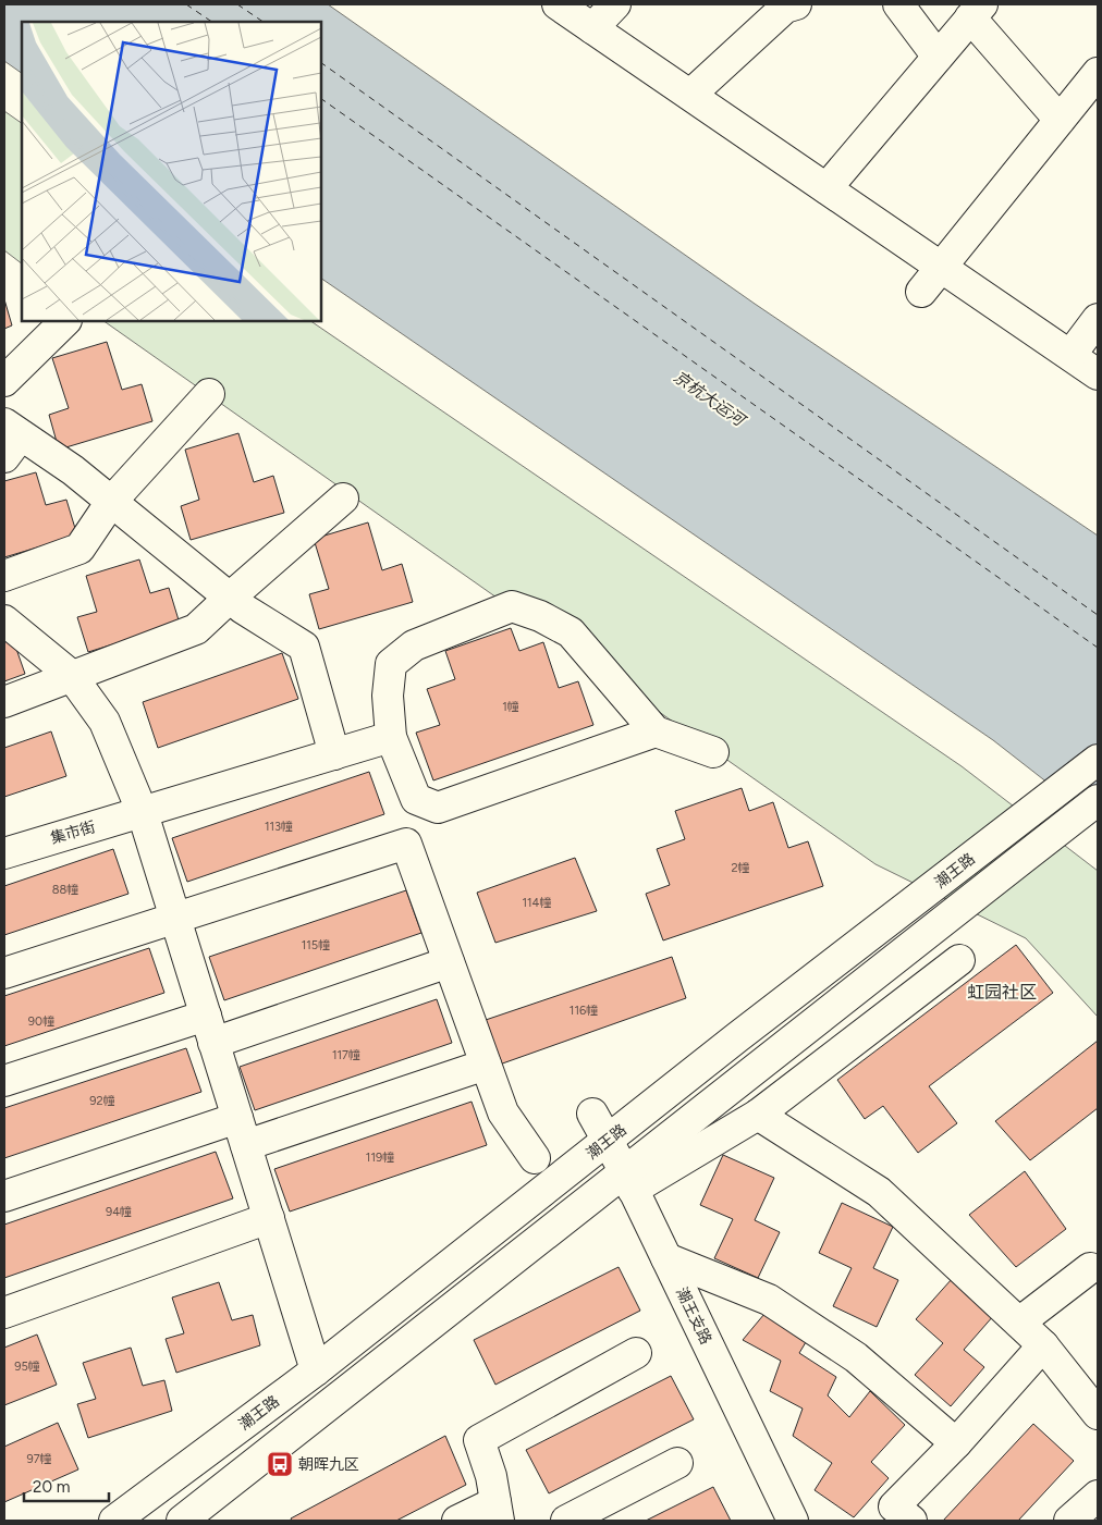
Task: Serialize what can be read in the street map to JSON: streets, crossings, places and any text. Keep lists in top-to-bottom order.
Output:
{
  "streets": {
    "main road": ["集市街", "潮王路", "潮王支路"]
  },
  "crossings": [
    ["潮王路", "潮王支路"]
  ],
  "districts": ["虹园社区"],
  "water": ["京杭大运河"],
  "places": {
    "bus stop": ["朝晖九区"]
  },
  "house_numbers": [
    "1幢",
    "113幢",
    "2幢",
    "88幢",
    "114幢",
    "115幢",
    "116幢",
    "90幢",
    "117幢",
    "92幢",
    "119幢",
    "94幢",
    "95幢",
    "97幢"
  ],
  "scale_bar": "20 m"
}
